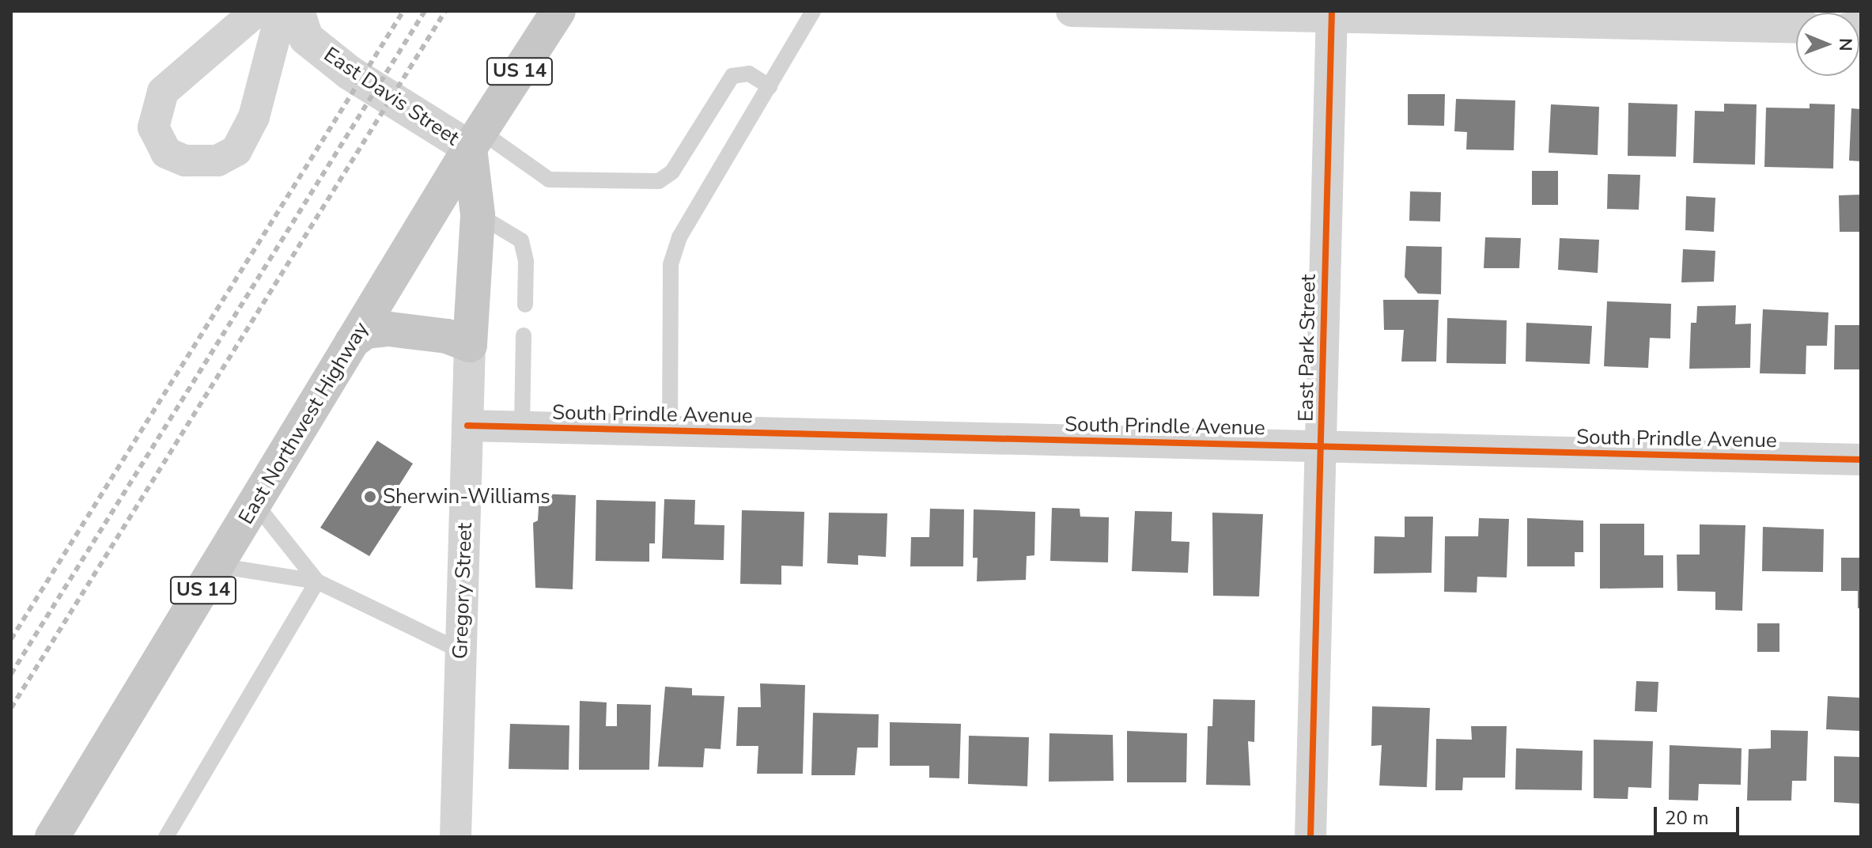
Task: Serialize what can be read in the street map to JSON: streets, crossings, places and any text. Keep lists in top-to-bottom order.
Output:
{
  "streets": {
    "main road": ["US 14", "East Northwest Highway"],
    "street": [
      "East Davis Street",
      "East Park Street",
      "South Prindle Avenue",
      "Gregory Street"
    ]
  },
  "crossings": [
    ["East Davis Street", "East Northwest Highway"],
    ["East Park Street", "South Prindle Avenue"],
    ["South Prindle Avenue", "Gregory Street"]
  ],
  "places": ["Sherwin-Williams"],
  "scale_bar": "20 m",
  "north": "right"
}
